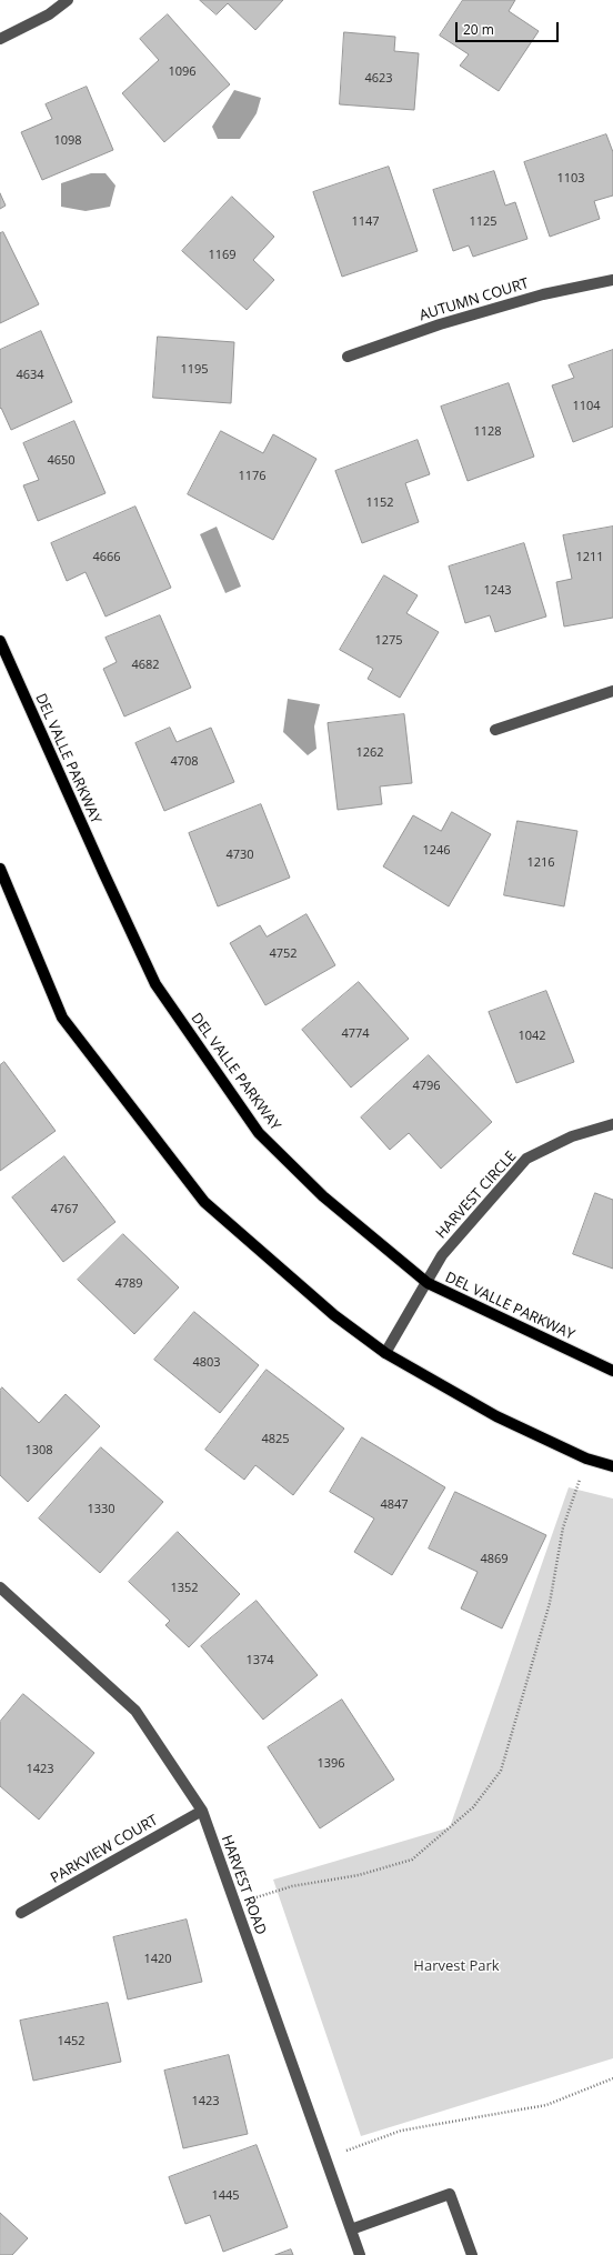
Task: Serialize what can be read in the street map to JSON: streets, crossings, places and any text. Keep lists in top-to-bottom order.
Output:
{
  "streets": {
    "main road": ["DEL VALLE PARKWAY"],
    "street": [
      "AUTUMN COURT",
      "HARVEST CIRCLE",
      "PARKVIEW COURT",
      "HARVEST ROAD"
    ]
  },
  "crossings": [
    ["DEL VALLE PARKWAY", "HARVEST CIRCLE"],
    ["PARKVIEW COURT", "HARVEST ROAD"]
  ],
  "parks": ["Harvest Park"],
  "house_numbers": [
    "1096",
    "4623",
    "1098",
    "1103",
    "1147",
    "1125",
    "1169",
    "1195",
    "4634",
    "1104",
    "1128",
    "4650",
    "1176",
    "1152",
    "4666",
    "1211",
    "1243",
    "1275",
    "4682",
    "1262",
    "4708",
    "1246",
    "4730",
    "1216",
    "4752",
    "4774",
    "1042",
    "4796",
    "4767",
    "4789",
    "4803",
    "4825",
    "1308",
    "4847",
    "1330",
    "4869",
    "1352",
    "1374",
    "1396",
    "1423",
    "1420",
    "1452",
    "1423",
    "1445"
  ],
  "scale_bar": "20 m"
}
